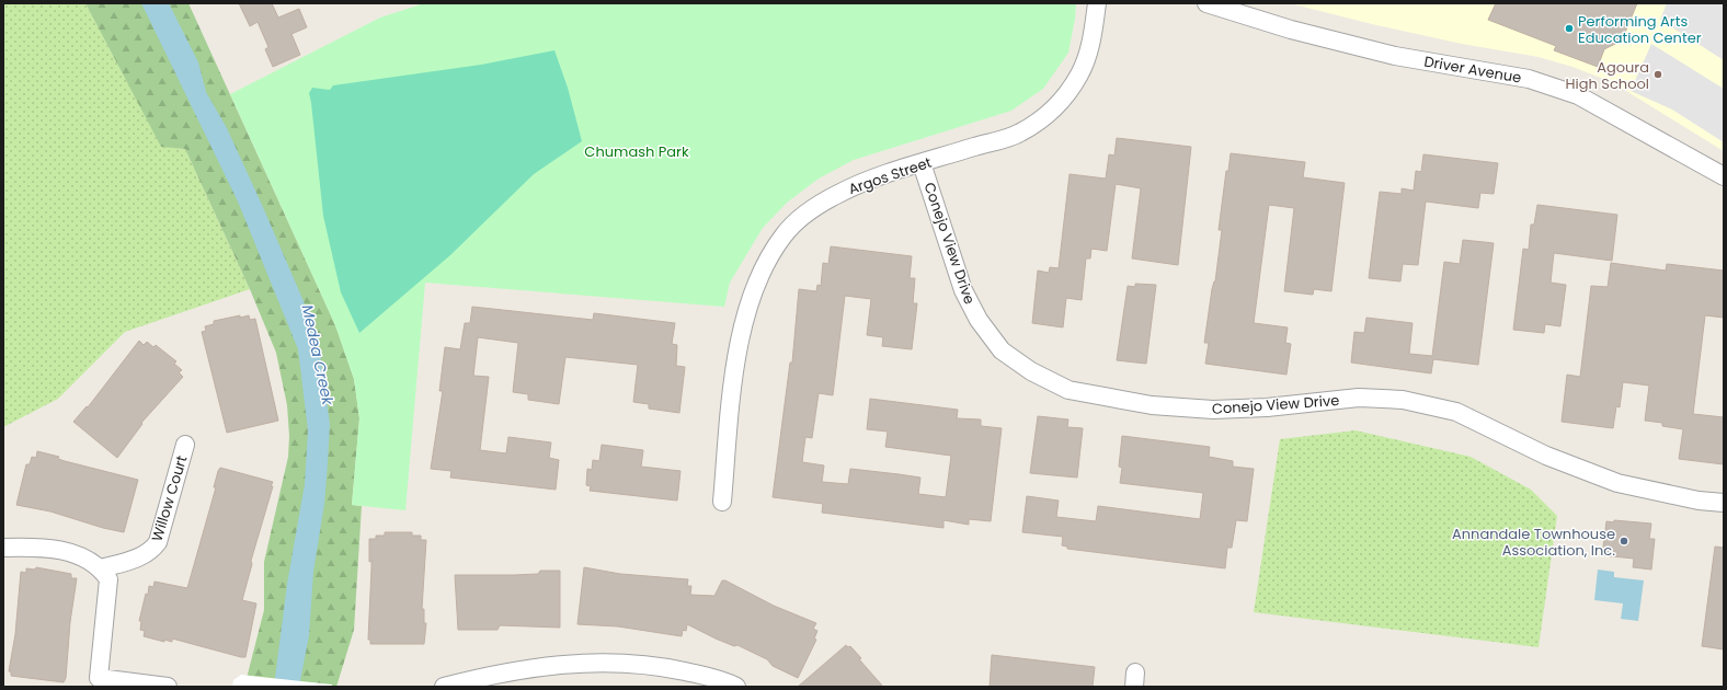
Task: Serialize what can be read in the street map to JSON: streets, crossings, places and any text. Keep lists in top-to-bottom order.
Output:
{
  "streets": {
    "street": [
      "Driver Avenue",
      "Argos Street",
      "Conejo View Drive",
      "Willow Court"
    ]
  },
  "crossings": [
    ["Argos Street", "Conejo View Drive"]
  ],
  "water": ["Medea Creek"],
  "parks": ["Chumash Park"],
  "places": ["Performing Arts Education Center", "Agoura High School", "Annandale Townhouse Association, Inc."]
}
